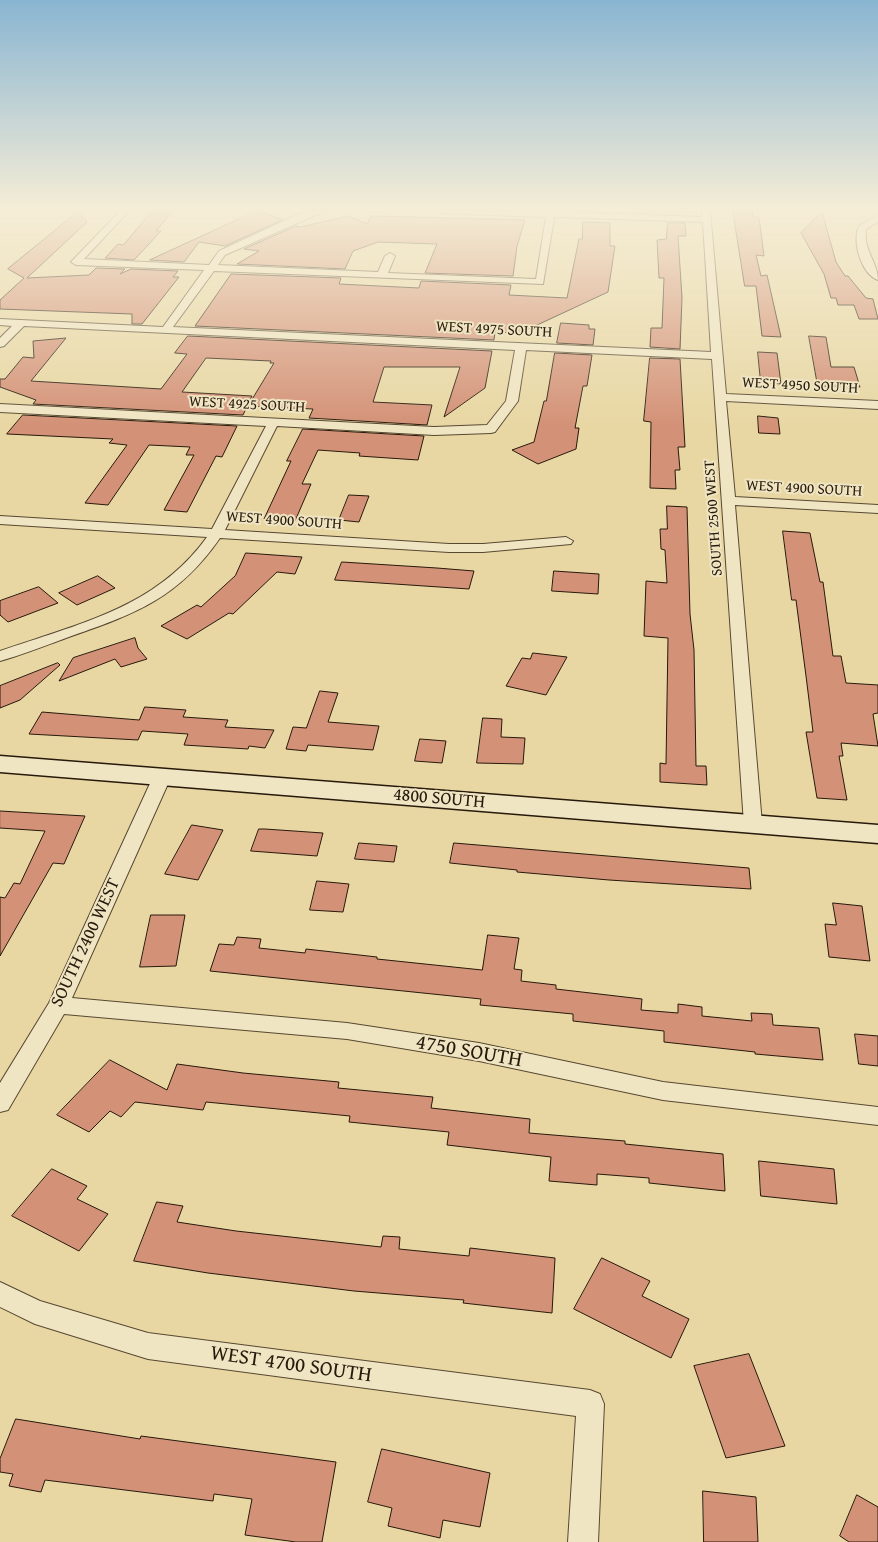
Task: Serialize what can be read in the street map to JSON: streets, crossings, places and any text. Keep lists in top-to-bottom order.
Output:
{
  "streets": {
    "main road": ["4800 SOUTH"],
    "street": [
      "WEST 4975 SOUTH",
      "WEST 4950 SOUTH",
      "WEST 4925 SOUTH",
      "WEST 4900 SOUTH",
      "SOUTH 2500 WEST",
      "SOUTH 2400 WEST",
      "4750 SOUTH",
      "WEST 4700 SOUTH"
    ]
  },
  "crossings": [
    ["WEST 4975 SOUTH", "WEST 4925 SOUTH"],
    ["WEST 4975 SOUTH", "SOUTH 2500 WEST"],
    ["WEST 4950 SOUTH", "SOUTH 2500 WEST"],
    ["WEST 4900 SOUTH", "SOUTH 2500 WEST"],
    ["SOUTH 2500 WEST", "4800 SOUTH"],
    ["4800 SOUTH", "SOUTH 2400 WEST"],
    ["SOUTH 2400 WEST", "4750 SOUTH"]
  ]
}
